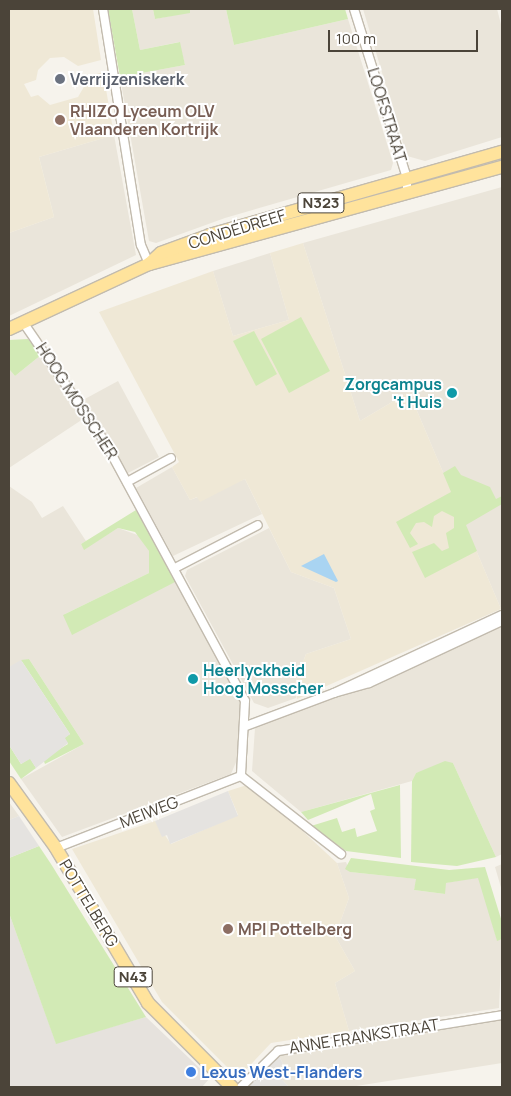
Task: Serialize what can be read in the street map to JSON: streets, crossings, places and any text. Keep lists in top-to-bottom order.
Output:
{
  "streets": {
    "main road": [
      "N323",
      "CONDÉDREEF",
      "POTTELBERG",
      "N43"
    ],
    "street": [
      "LOOFSTRAAT",
      "HOOG MOSSCHER",
      "MEIWEG",
      "ANNE FRANKSTRAAT"
    ]
  },
  "crossings": [
    ["LOOFSTRAAT", "CONDÉDREEF"],
    ["CONDÉDREEF", "HOOG MOSSCHER"],
    ["HOOG MOSSCHER", "MEIWEG"],
    ["MEIWEG", "POTTELBERG"]
  ],
  "places": [
    "Verrijzeniskerk",
    "RHIZO Lyceum OLV Vlaanderen Kortrijk",
    "Zorgcampus 't Huis",
    "Heerlyckheid Hoog Mosscher",
    "MPI Pottelberg",
    "Lexus West-Flanders"
  ],
  "scale_bar": "100 m"
}
